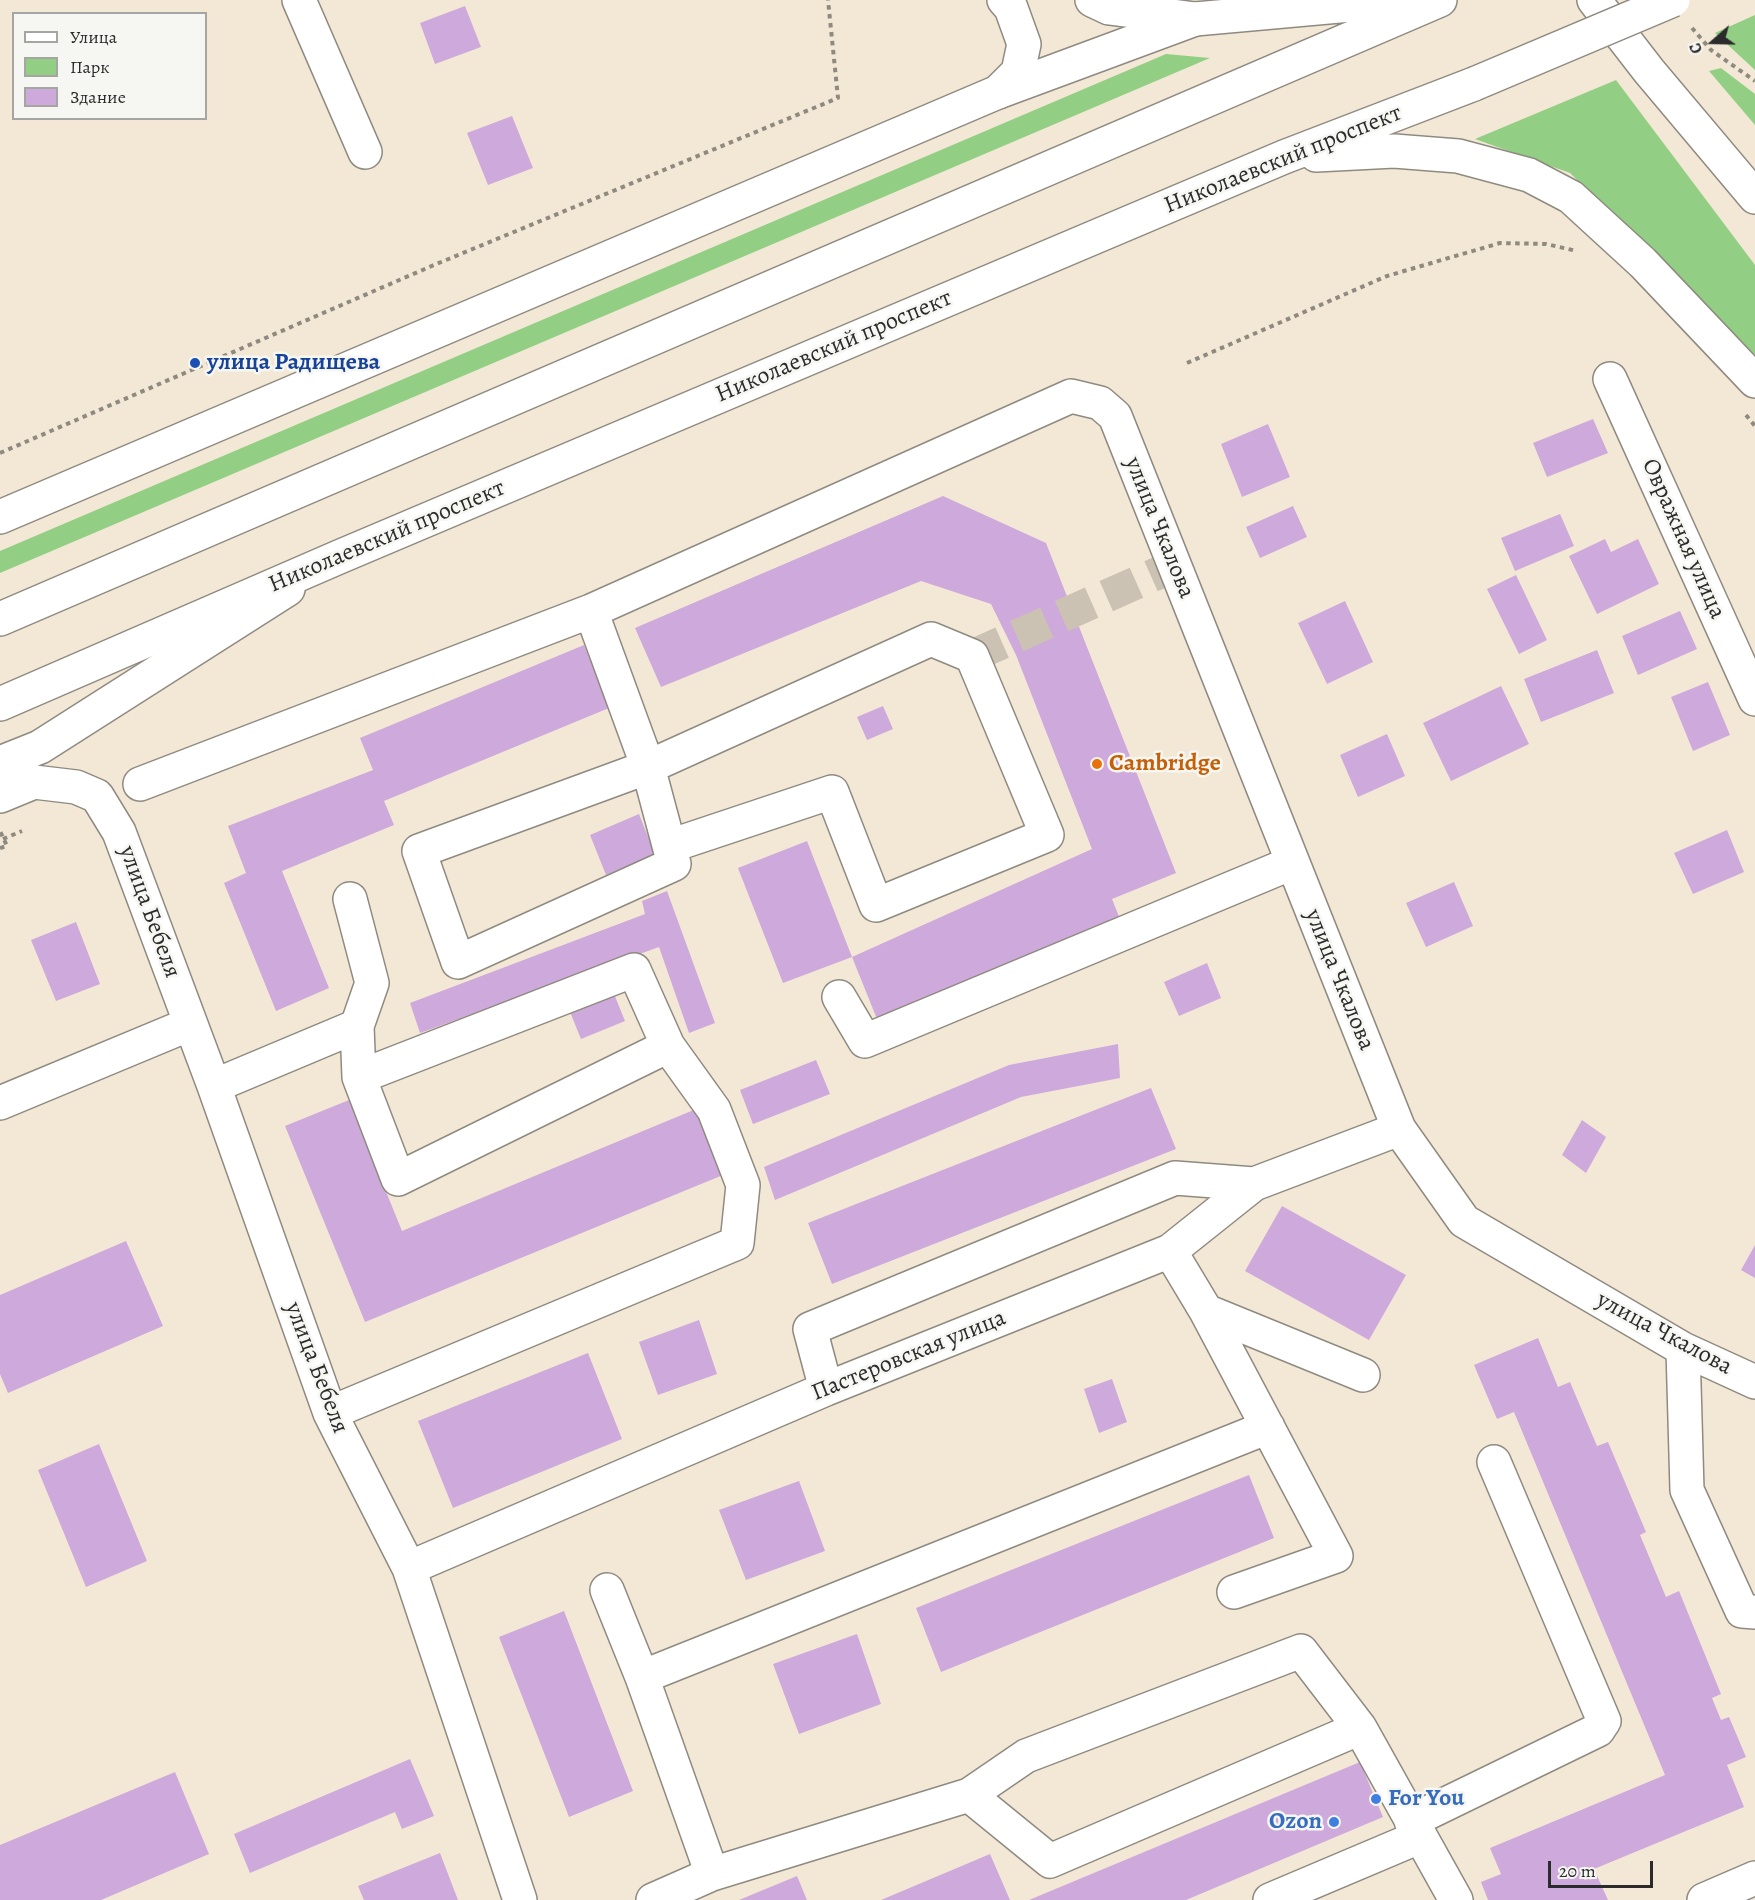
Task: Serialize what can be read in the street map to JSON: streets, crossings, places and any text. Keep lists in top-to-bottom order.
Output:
{
  "streets": {
    "street": [
      "Николаевский проспект",
      "улица Чкалова",
      "Овражная улица",
      "улица Бебеля",
      "Пастеровская улица"
    ]
  },
  "crossings": [
    ["улица Чкалова", "Пастеровская улица"],
    ["улица Бебеля", "Пастеровская улица"]
  ],
  "places": [
    "улица Радищева",
    "Cambridge",
    "For You",
    "Ozon"
  ],
  "legend": ["Улица", "Парк", "Здание"],
  "scale_bar": "20 m",
  "north": "left"
}
